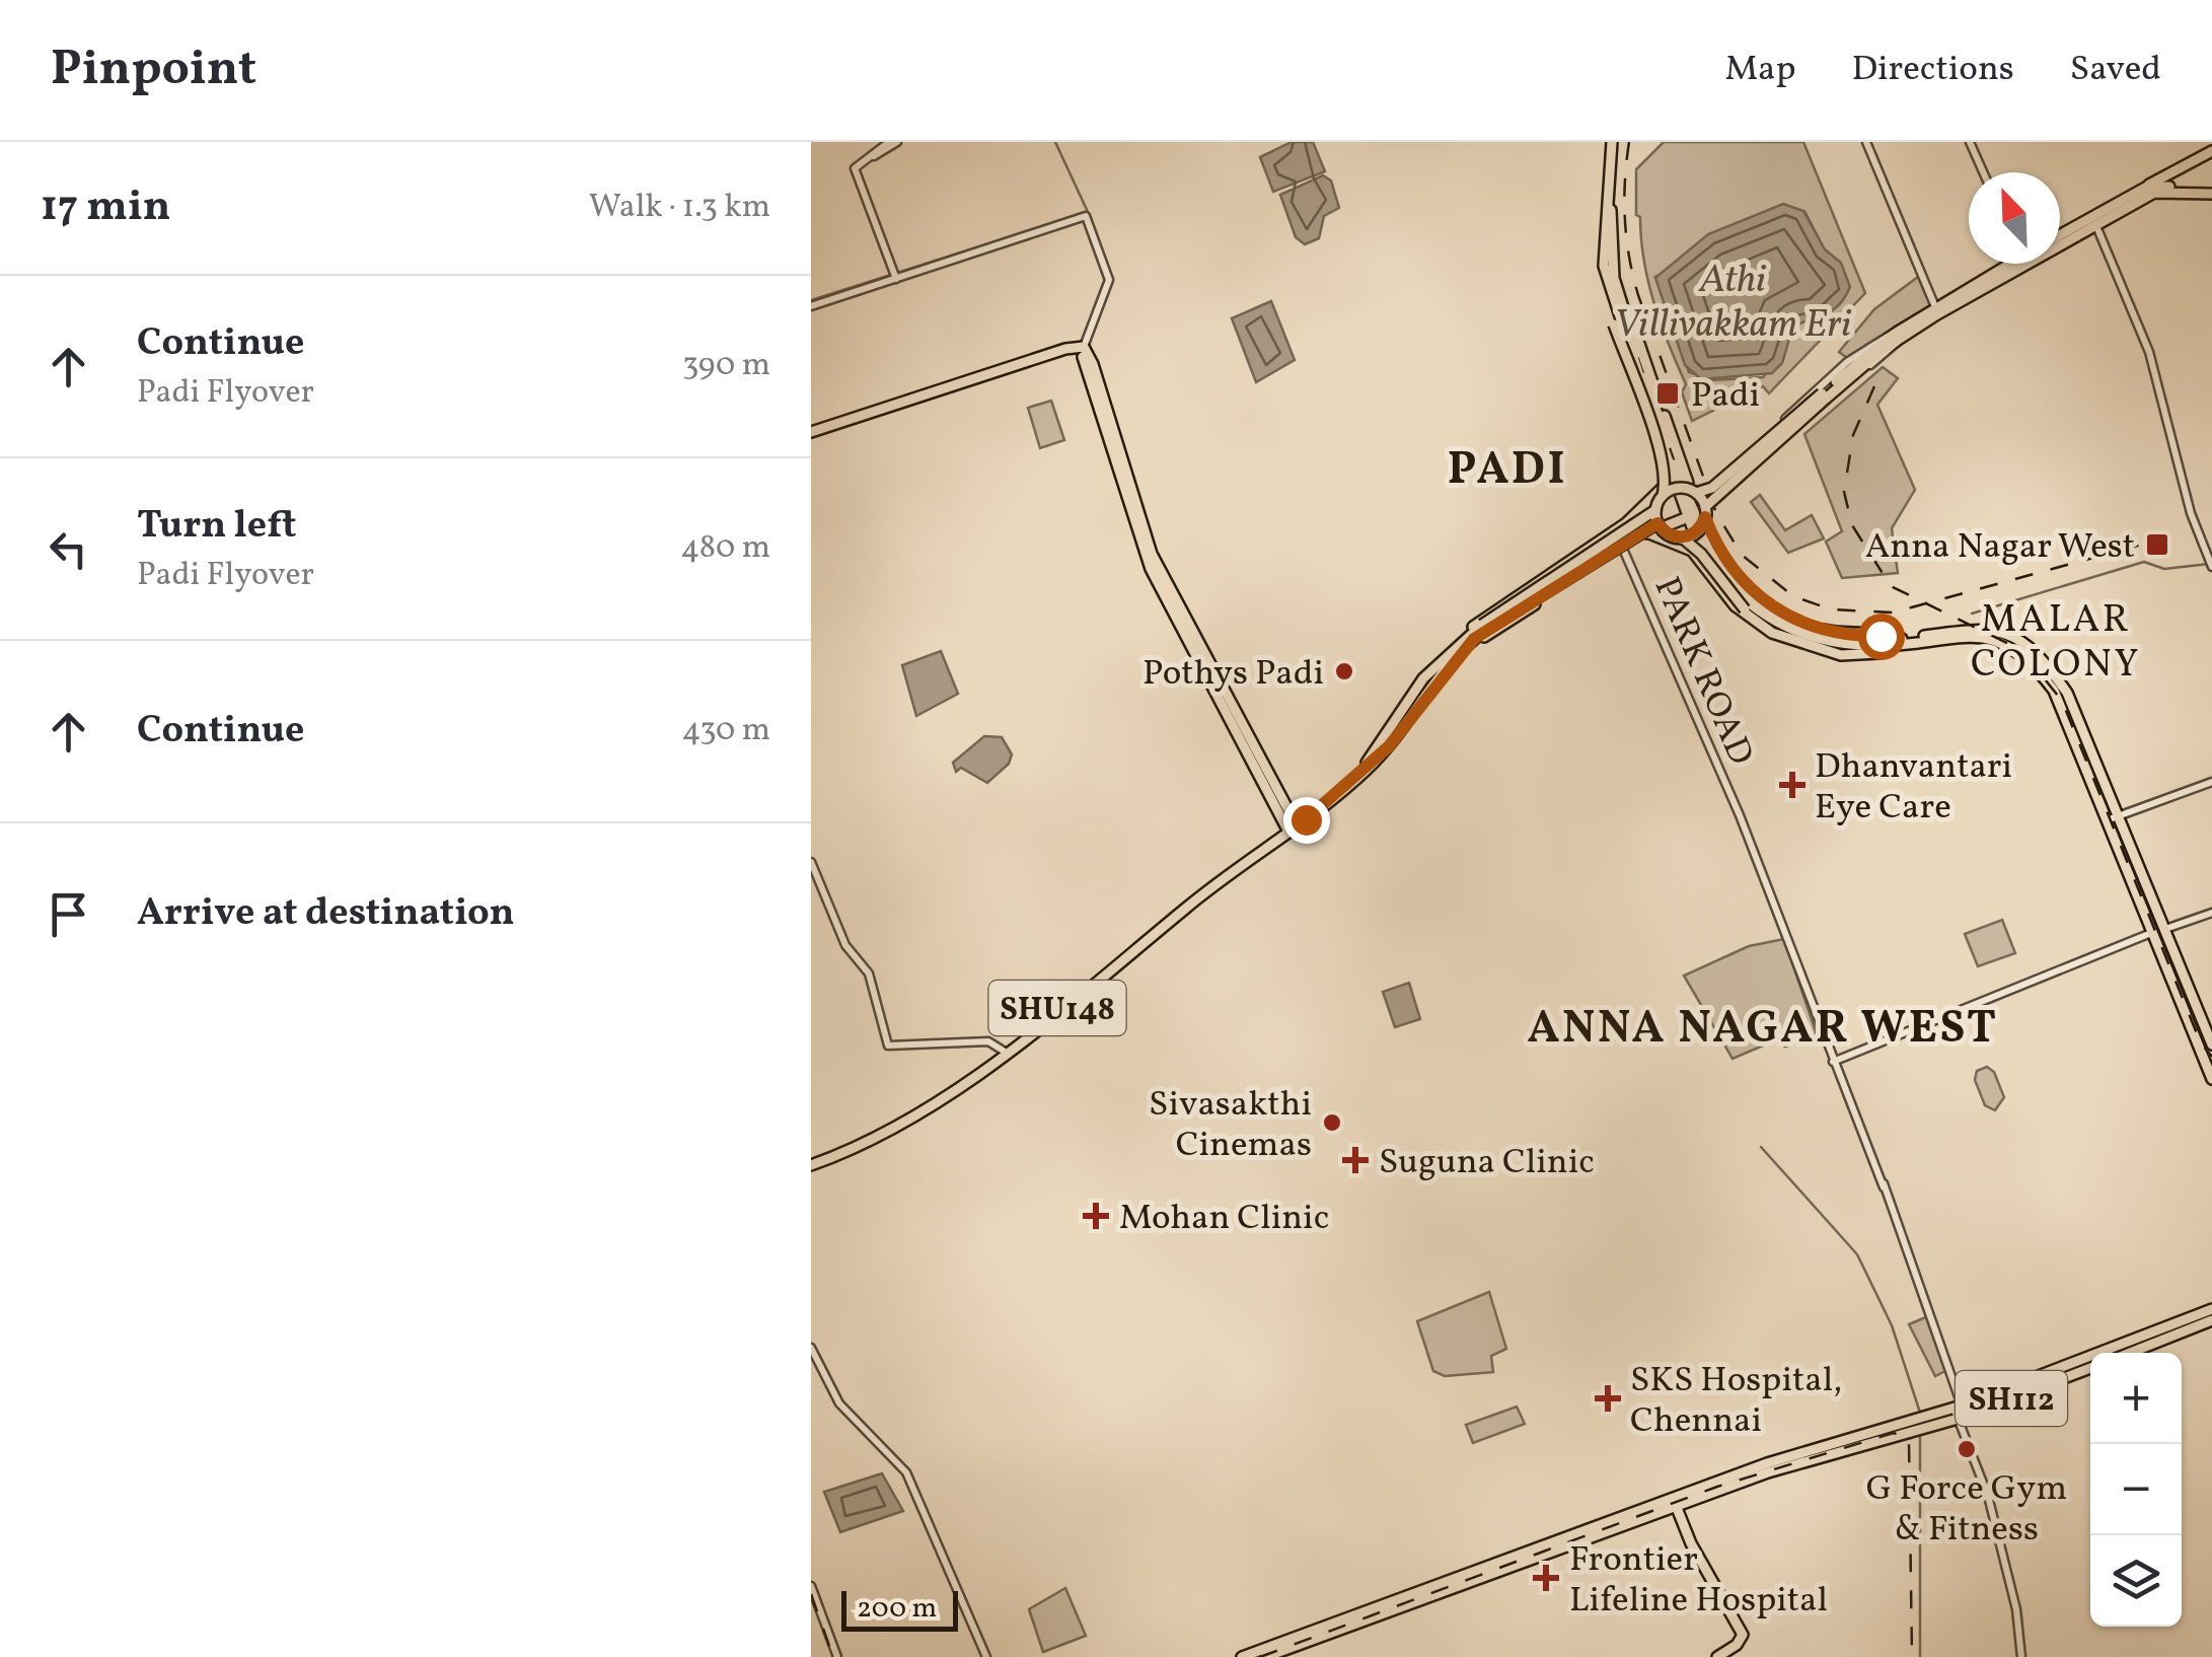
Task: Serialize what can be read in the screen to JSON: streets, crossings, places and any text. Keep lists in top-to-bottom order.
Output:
{
  "streets": {
    "main road": ["SHU148", "SH112"],
    "street": ["PARK ROAD"]
  },
  "crossings": [
    ["PARK ROAD", "SH112"]
  ],
  "districts": ["PADI", "MALAR COLONY", "ANNA NAGAR WEST"],
  "water": ["Athi Villivakkam Eri"],
  "places": {
    "transit": ["Padi", "Anna Nagar West"],
    "other": ["Pothys Padi", "Sivasakthi Cinemas", "G Force Gym & Fitness"],
    "health": [
      "Dhanvantari Eye Care",
      "Suguna Clinic",
      "Mohan Clinic",
      "SKS Hospital, Chennai",
      "Frontier Lifeline Hospital"
    ]
  },
  "scale_bar": "200 m",
  "north": "top left",
  "page": {
    "header": "Pinpoint",
    "nav": ["Map", "Directions", "Saved"],
    "heading": ["17 min", "Walk · 1.3 km"],
    "list": [
      ["Continue", "Padi Flyover", "390 m"],
      ["Turn left", "Padi Flyover", "480 m"],
      ["Continue", "430 m"],
      "Arrive at destination"
    ],
    "map_buttons": ["+", "−"],
    "scale": "200 m"
  }
}
